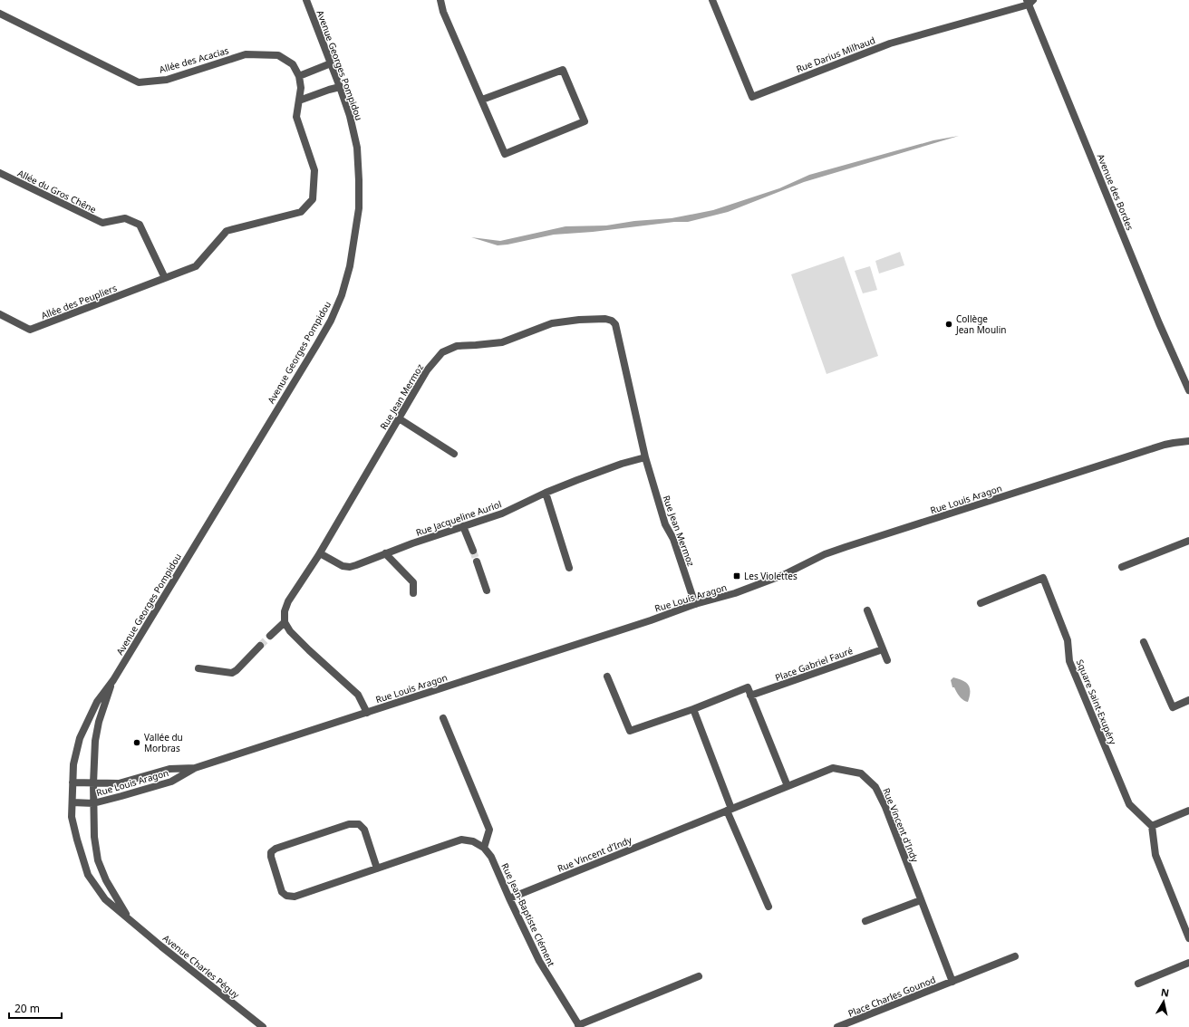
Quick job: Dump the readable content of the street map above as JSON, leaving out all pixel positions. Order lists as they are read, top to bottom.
{
  "streets": {
    "street": [
      "Rue Darius Milhaud",
      "Allée des Acacias",
      "Avenue Georges Pompidou",
      "Allée du Gros Chêne",
      "Avenue des Bordes",
      "Allée des Peupliers",
      "Rue Jean Mermoz",
      "Rue Louis Aragon",
      "Rue Jacqueline Auriol",
      "Place Gabriel Fauré",
      "Square Saint-Exupéry",
      "Rue Vincent d'Indy",
      "Rue Jean-Baptiste Clément",
      "Avenue Charles Péguy",
      "Place Charles Gounod"
    ]
  },
  "crossings": [
    ["Rue Darius Milhaud", "Avenue des Bordes"],
    ["Avenue Georges Pompidou", "Rue Louis Aragon"],
    ["Avenue Georges Pompidou", "Avenue Charles Péguy"],
    ["Allée du Gros Chêne", "Allée des Peupliers"],
    ["Rue Jean Mermoz", "Rue Louis Aragon"],
    ["Rue Jean Mermoz", "Rue Jacqueline Auriol"],
    ["Rue Louis Aragon", "Avenue Charles Péguy"],
    ["Rue Vincent d'Indy", "Rue Jean-Baptiste Clément"]
  ],
  "places": {
    "other": ["Collège Jean Moulin", "Vallée du Morbras"],
    "transit": ["Les Violettes"]
  },
  "scale_bar": "20 m",
  "north": "top"
}
